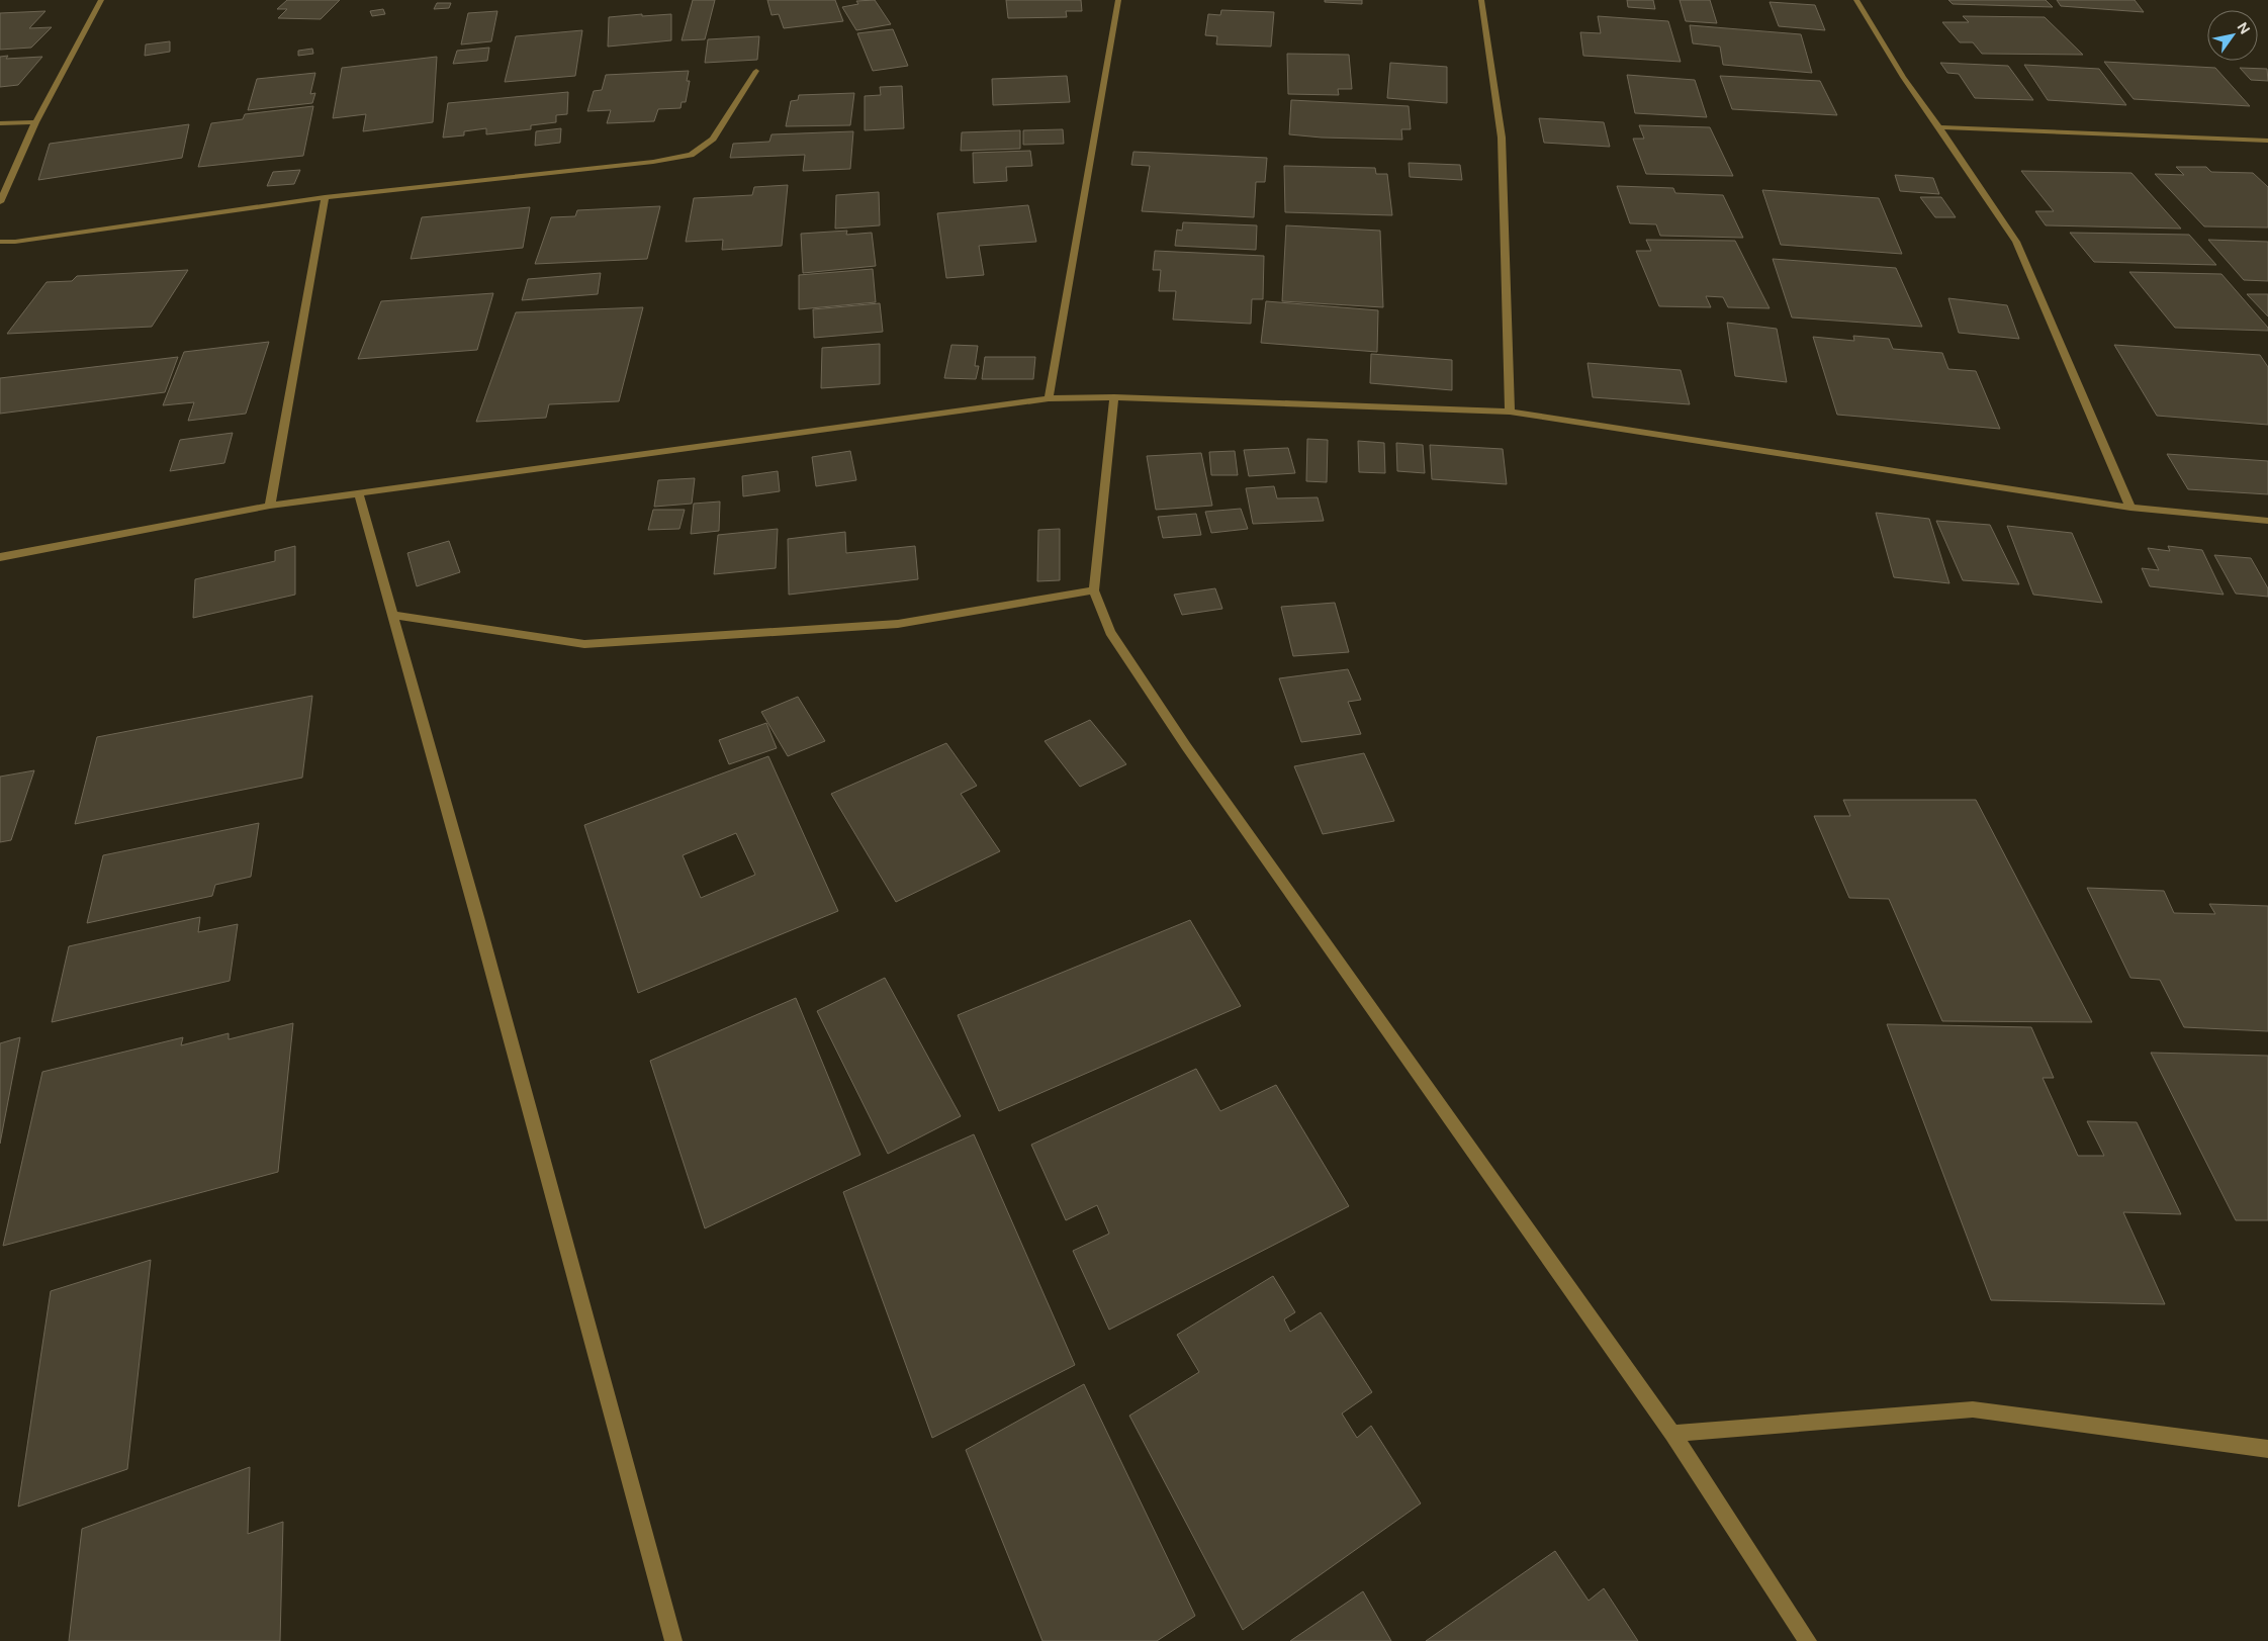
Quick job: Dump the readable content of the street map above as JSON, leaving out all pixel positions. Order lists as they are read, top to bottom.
{
  "north": "top right"
}
